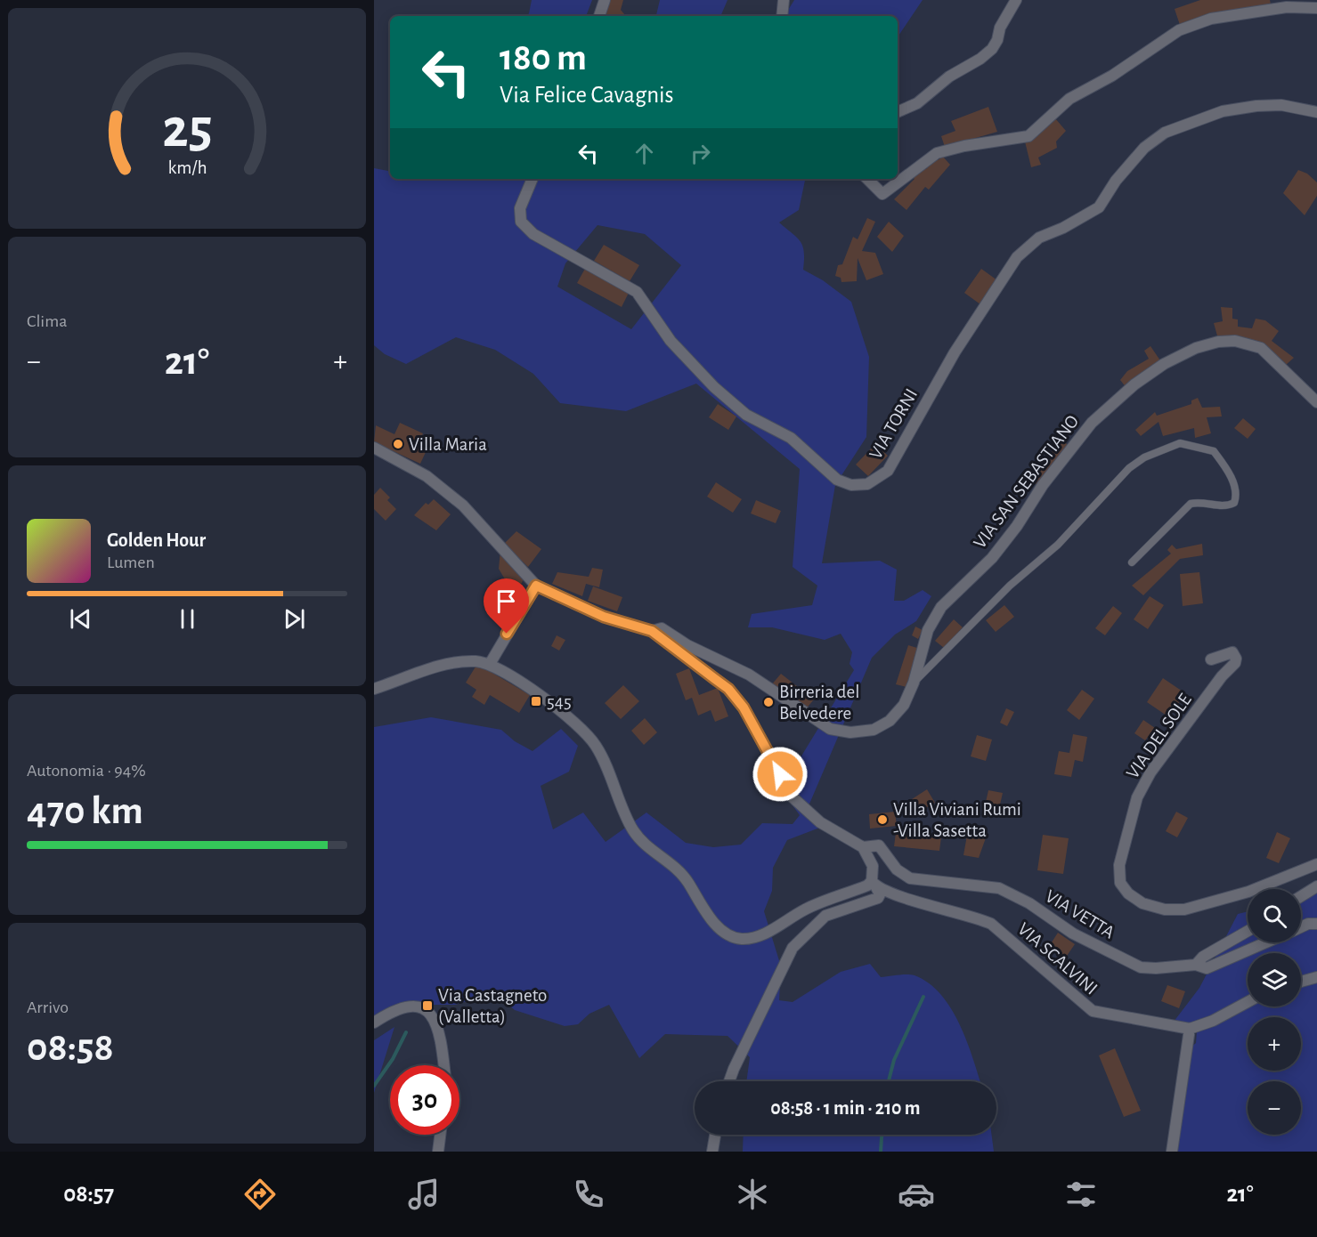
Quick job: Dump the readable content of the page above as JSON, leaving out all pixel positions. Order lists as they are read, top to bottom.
{
  "streets": {
    "street": [
      "VIA TORNI",
      "VIA SAN SEBASTIANO",
      "VIA DEL SOLE",
      "VIA VETTA",
      "VIA SCALVINI"
    ]
  },
  "places": {
    "other": ["Villa Maria", "Birreria del Belvedere", "Villa Viviani Rumi -Villa Sasetta"],
    "transit": ["545", "Via Castagneto (Valletta)"]
  },
  "page": {
    "turn": ["180 m", "Via Felice Cavagnis"],
    "tile": [
      "Clima",
      ["Autonomia · 94%", "470 km"],
      ["Arrivo", "08:58"]
    ],
    "heat": ["−", "21°", "+"],
    "song": ["Golden Hour", "Lumen"],
    "map_buttons": ["+", "−"],
    "limit": "30",
    "trip": "08:58 · 1 min · 210 m",
    "tabs": ["08:57", "21°"],
    "gauge": ["25", "km/h"]
  }
}
